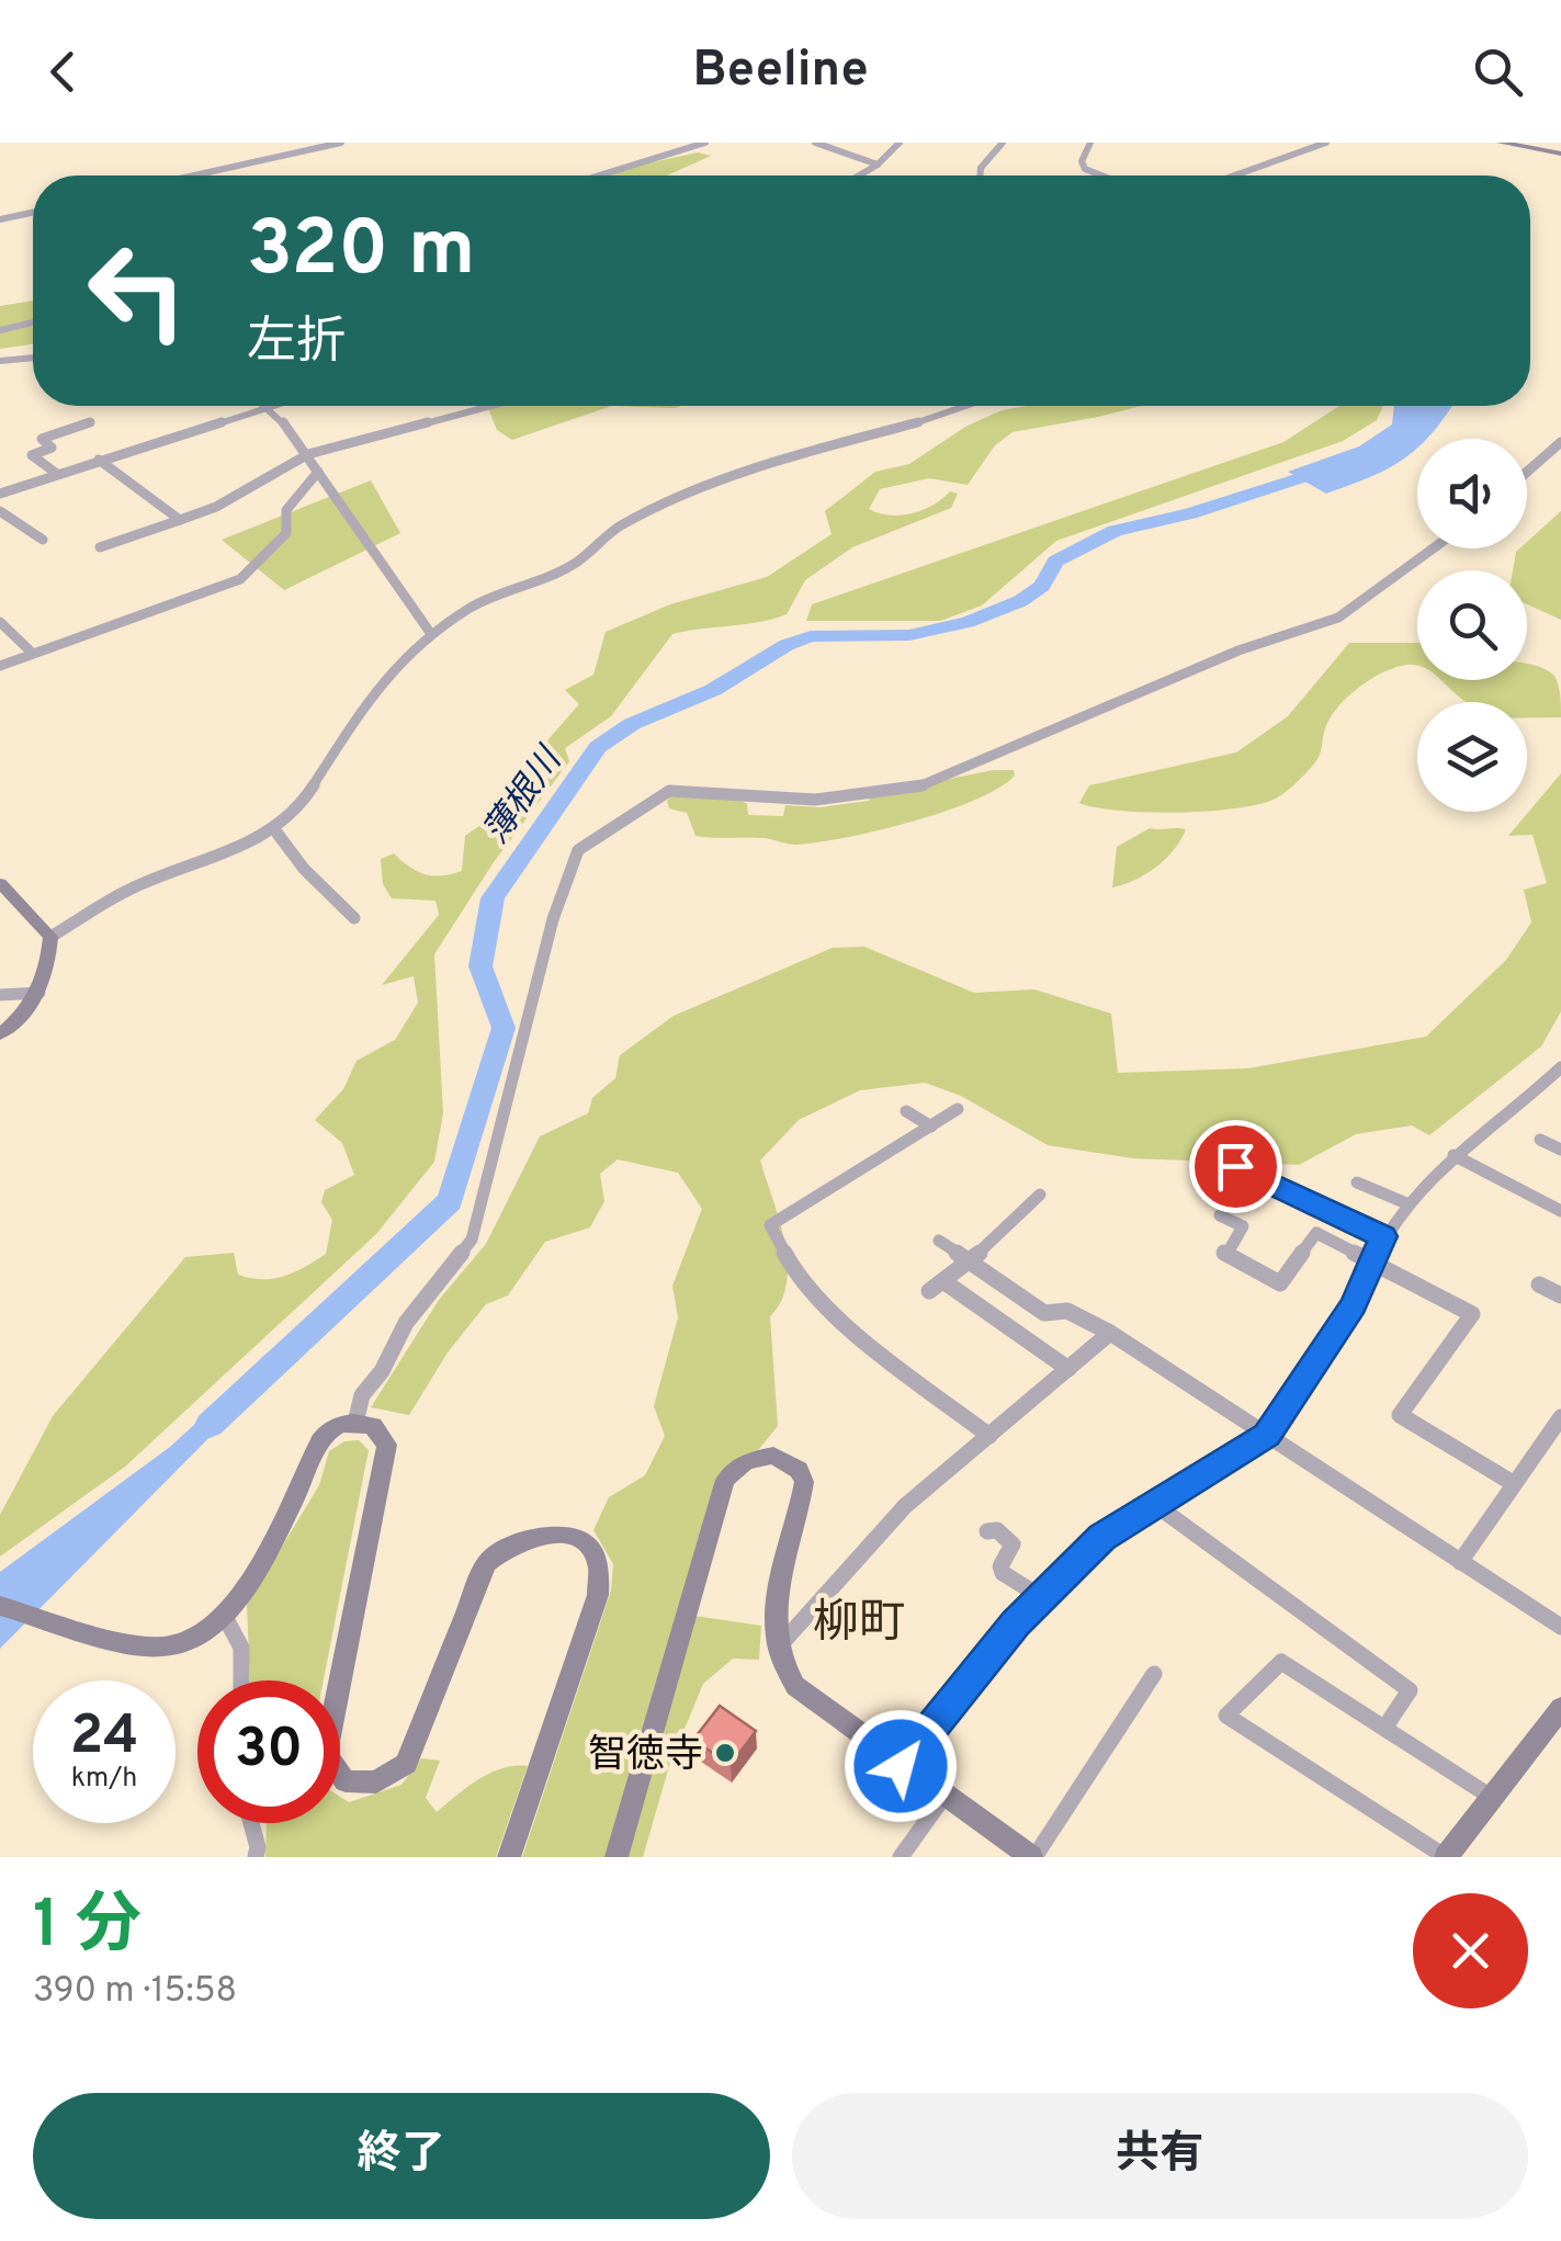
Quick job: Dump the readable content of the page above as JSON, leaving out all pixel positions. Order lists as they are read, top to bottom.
{
  "districts": ["柳町"],
  "water": ["薄根川"],
  "places": ["智徳寺"],
  "page": {
    "header": "Beeline",
    "turn": ["320 m", "左折"],
    "speed": "24 km/h",
    "limit": "30",
    "heading": ["1 分", "390 m · 15:58"],
    "buttons": ["終了", "共有"]
  }
}
